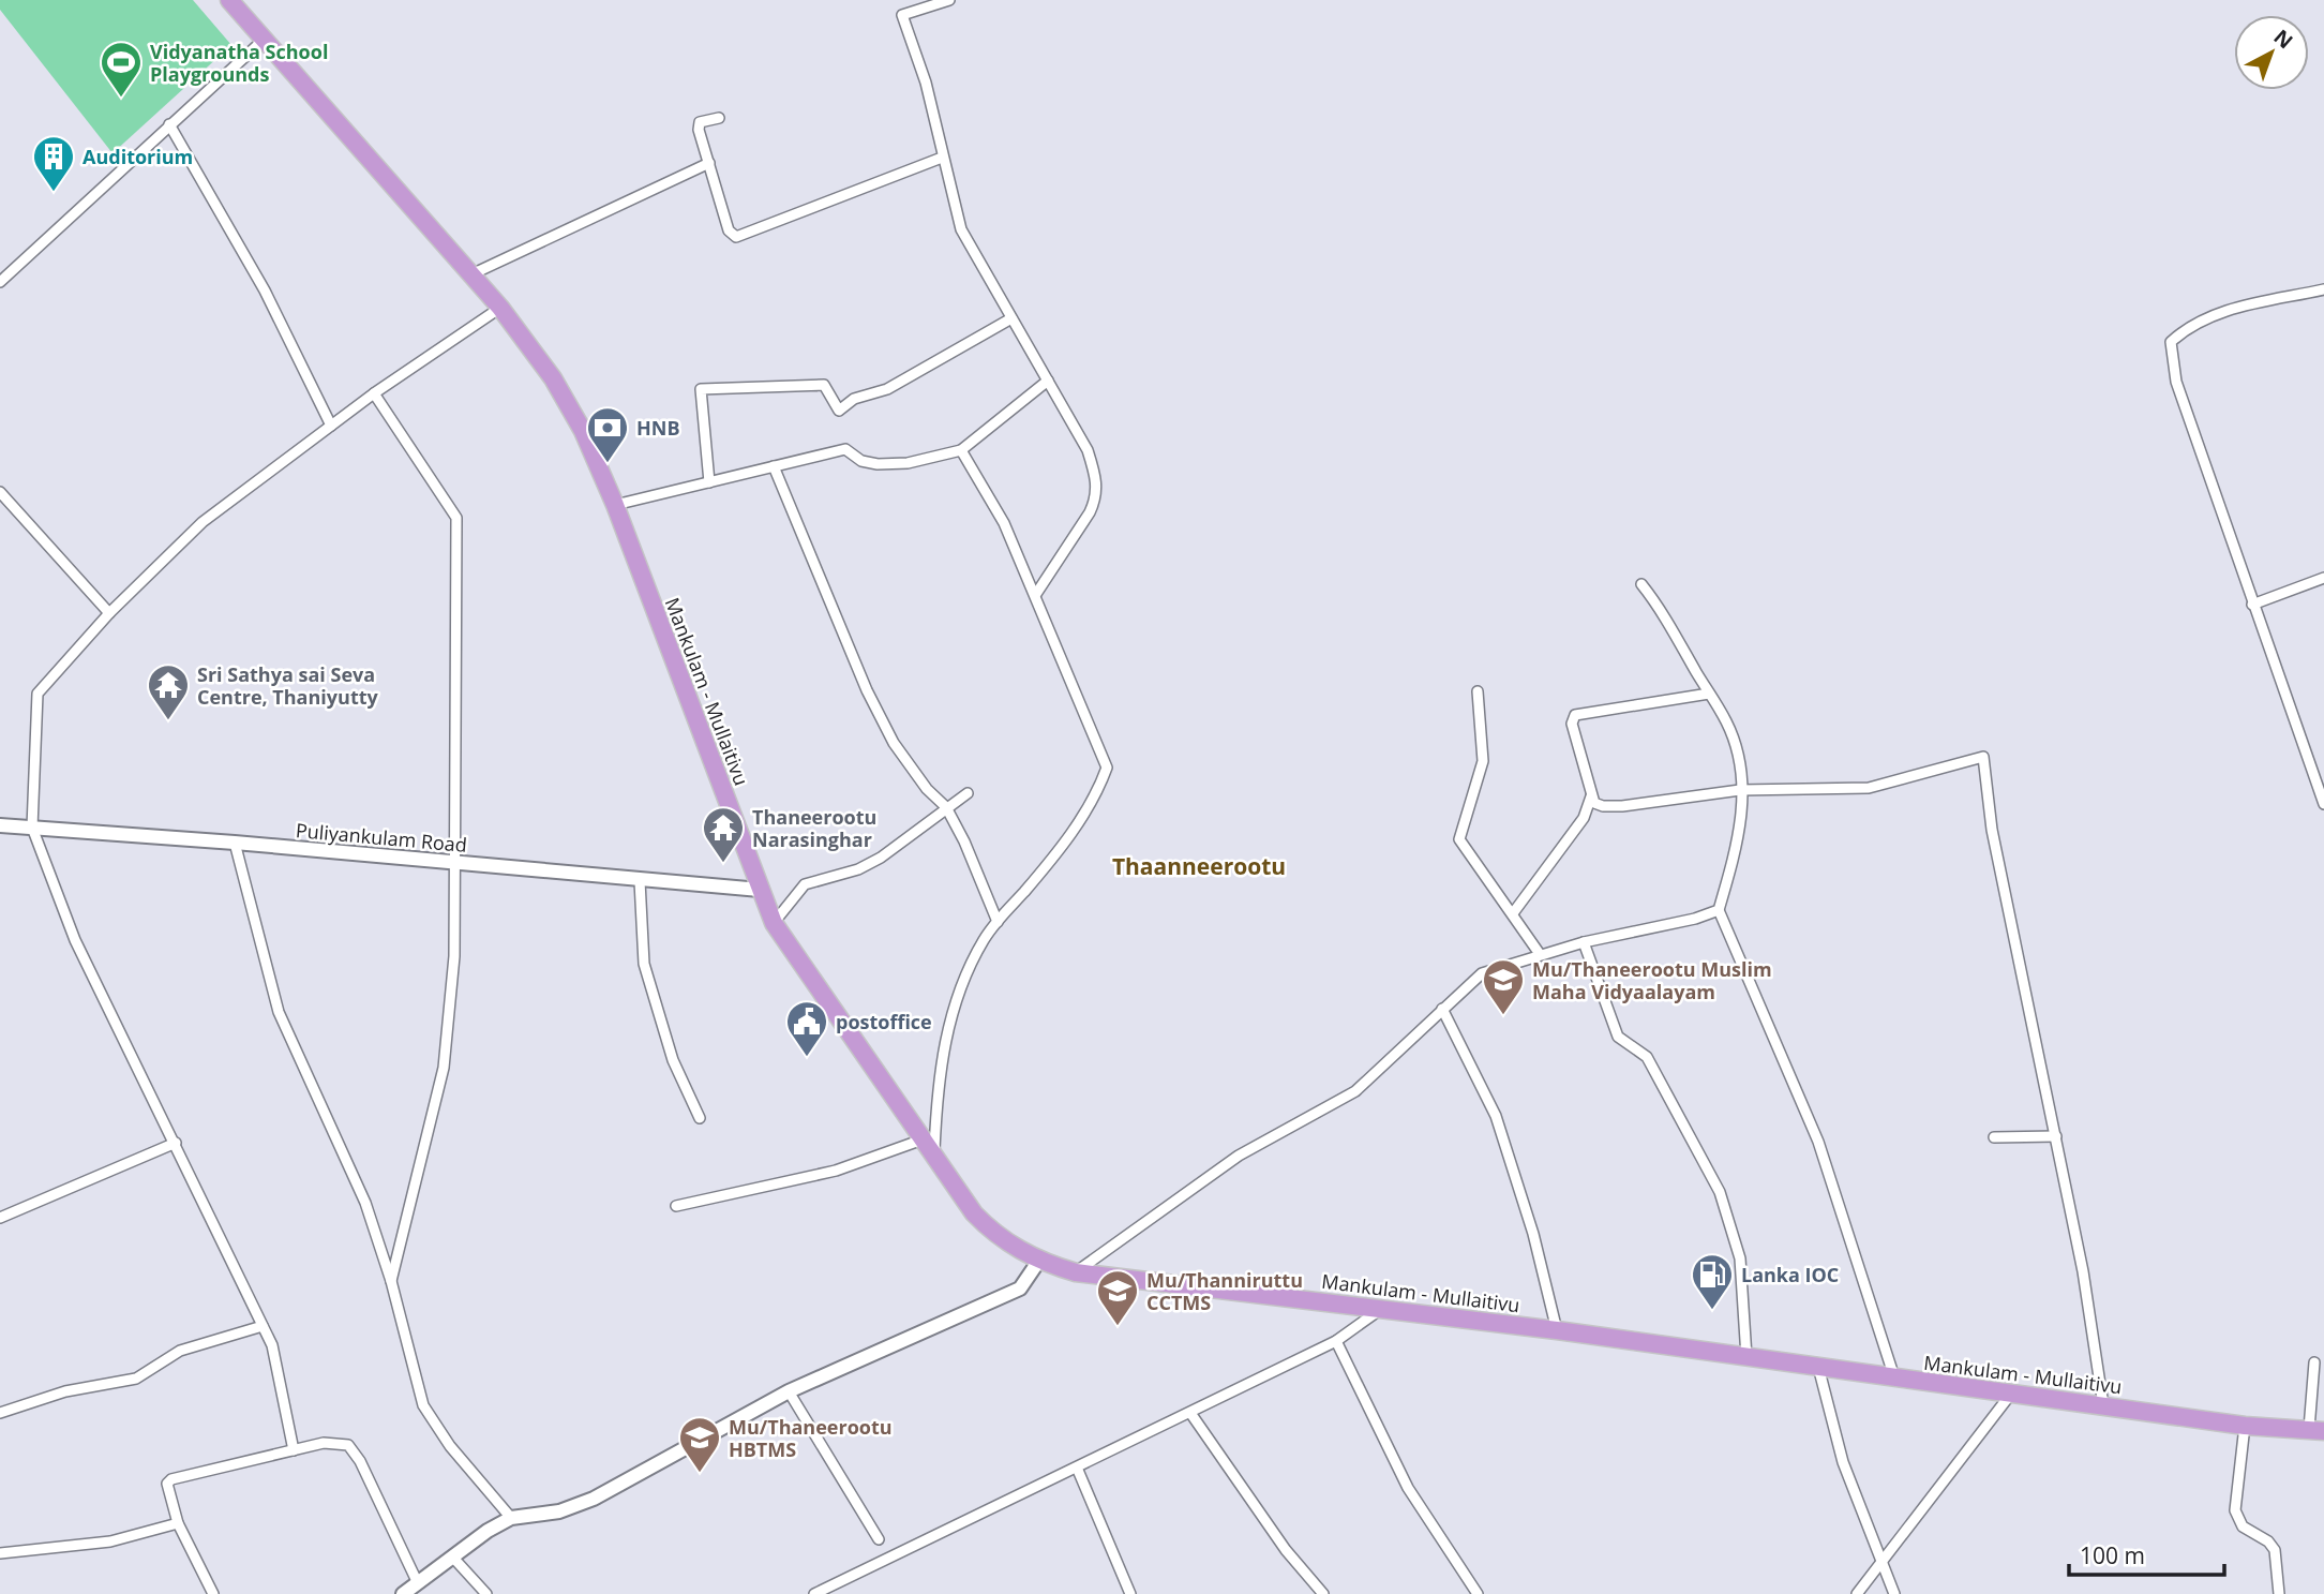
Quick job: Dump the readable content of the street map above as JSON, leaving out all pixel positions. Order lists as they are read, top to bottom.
{
  "streets": {
    "highway": ["Mankulam - Mullaitivu"],
    "main road": ["Puliyankulam Road"]
  },
  "crossings": [
    ["Mankulam - Mullaitivu", "Puliyankulam Road"]
  ],
  "districts": ["Thaanneerootu"],
  "places": {
    "sports": ["Vidyanatha School Playgrounds"],
    "building": ["Auditorium"],
    "bank": ["HNB"],
    "temple": ["Sri Sathya sai Seva Centre, Thaniyutty", "Thaneerootu Narasinghar"],
    "school or university": ["Mu/Thaneerootu Muslim Maha Vidyaalayam", "Mu/Thanniruttu CCTMS", "Mu/Thaneerootu HBTMS"],
    "public building": ["postoffice"],
    "fuel station": ["Lanka IOC"]
  },
  "scale_bar": "100 m",
  "north": "top right"
}
